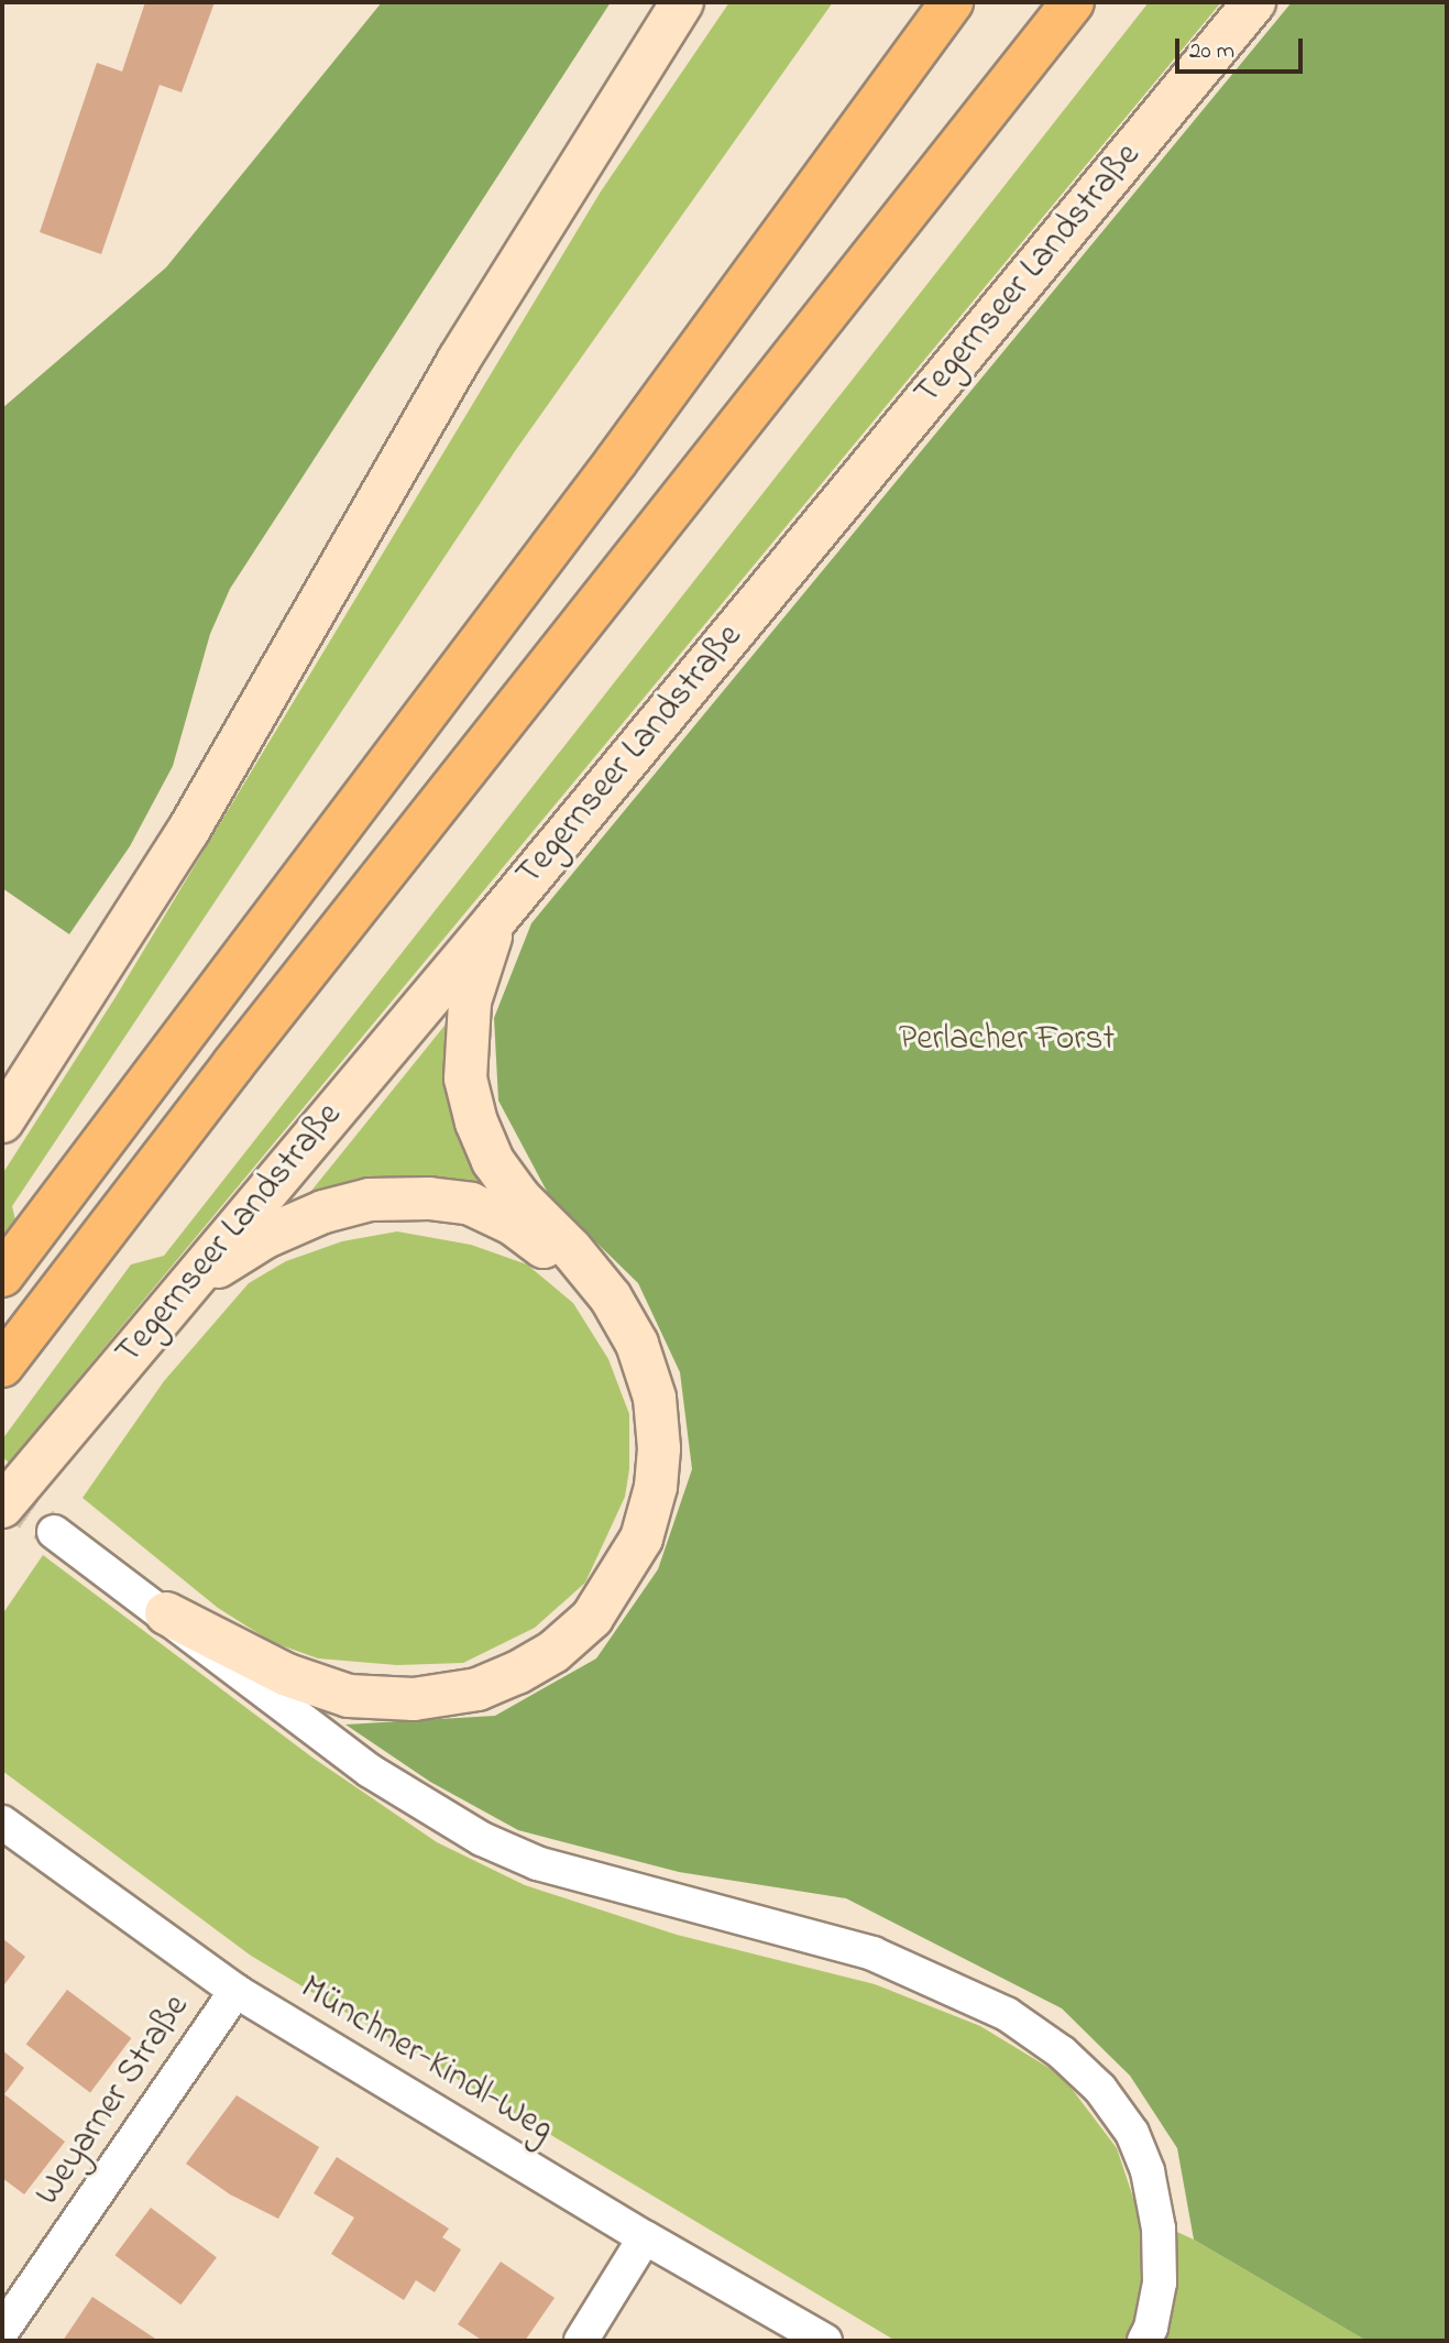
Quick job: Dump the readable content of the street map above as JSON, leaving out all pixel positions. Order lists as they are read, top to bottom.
{
  "streets": {
    "main road": ["Tegernseer Landstraße"],
    "street": ["Münchner-Kindl-Weg", "Weyarner Straße"]
  },
  "crossings": [
    ["Münchner-Kindl-Weg", "Weyarner Straße"]
  ],
  "parks": ["Perlacher Forst"],
  "scale_bar": "20 m"
}
